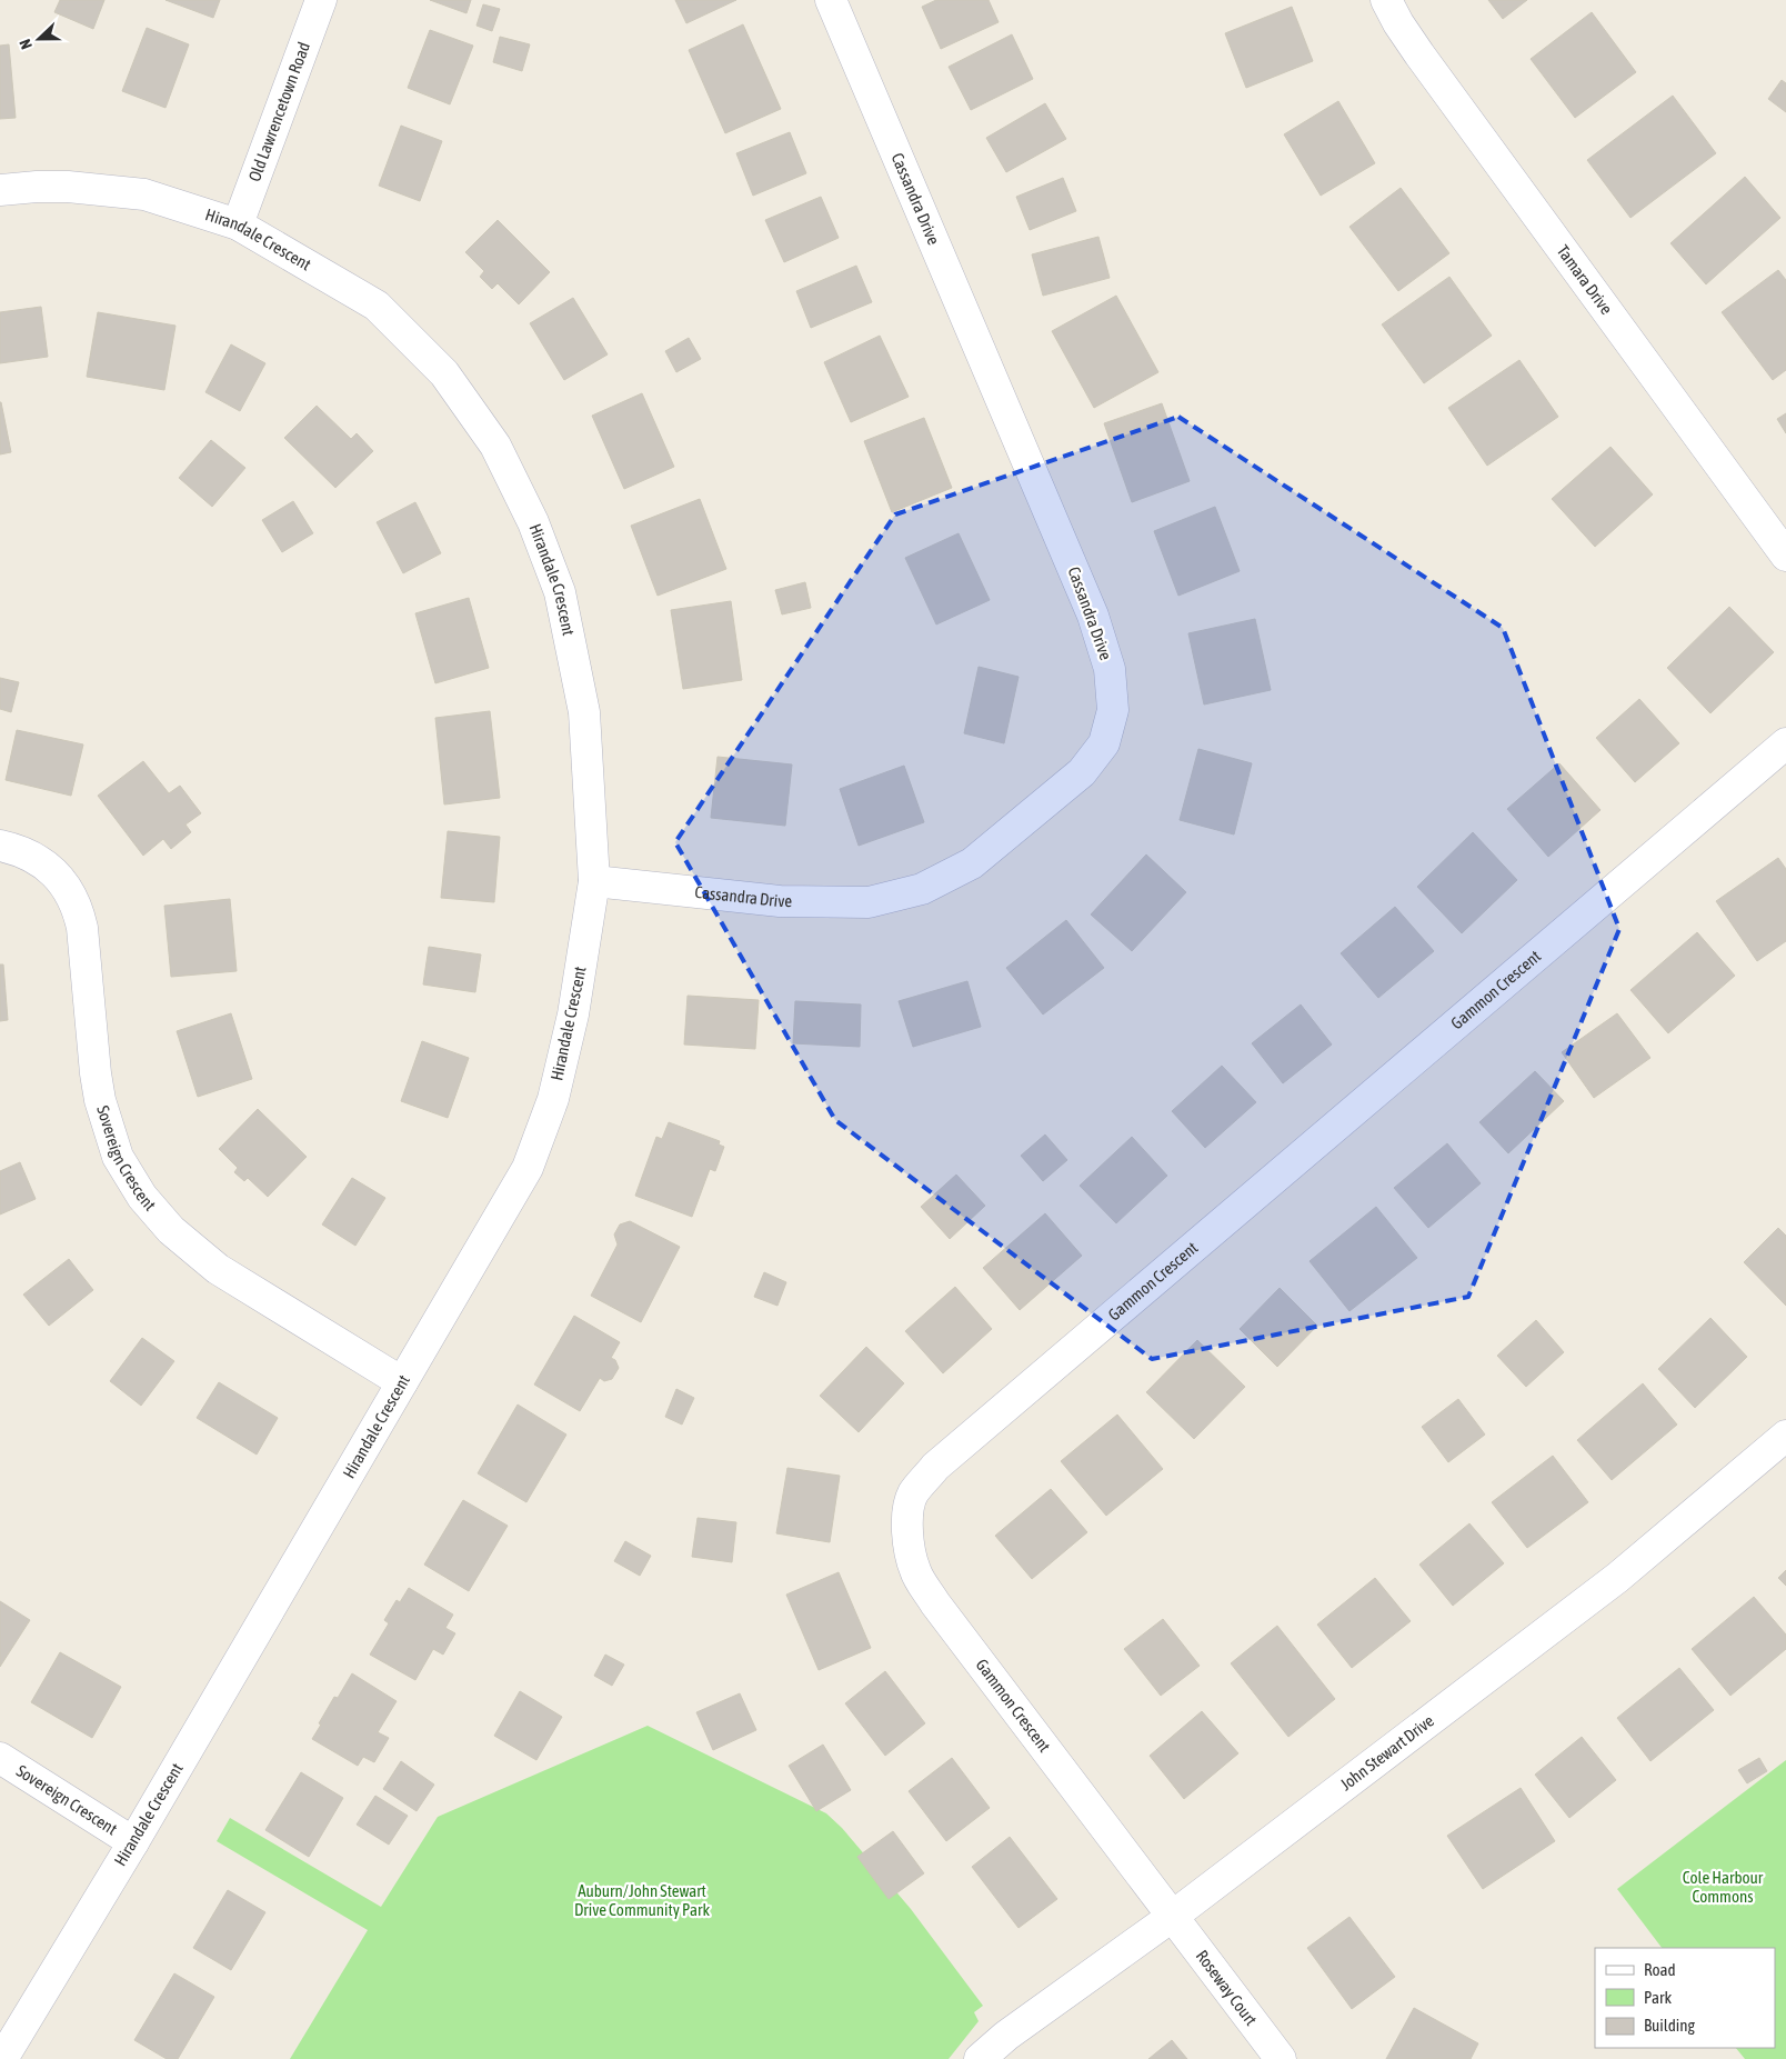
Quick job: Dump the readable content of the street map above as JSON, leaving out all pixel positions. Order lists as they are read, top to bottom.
{
  "streets": {
    "street": [
      "Old Lawrencetown Road",
      "Cassandra Drive",
      "Hirandale Crescent",
      "Tamara Drive",
      "Gammon Crescent",
      "Sovereign Crescent",
      "John Stewart Drive",
      "Roseway Court"
    ]
  },
  "crossings": [
    ["Old Lawrencetown Road", "Hirandale Crescent"],
    ["Cassandra Drive", "Hirandale Crescent"],
    ["Hirandale Crescent", "Sovereign Crescent"],
    ["Gammon Crescent", "John Stewart Drive"],
    ["Gammon Crescent", "Roseway Court"],
    ["John Stewart Drive", "Roseway Court"]
  ],
  "parks": ["Cole Harbour Commons", "Auburn/John Stewart Drive Community Park"],
  "legend": ["Road", "Park", "Building"],
  "north": "left"
}
